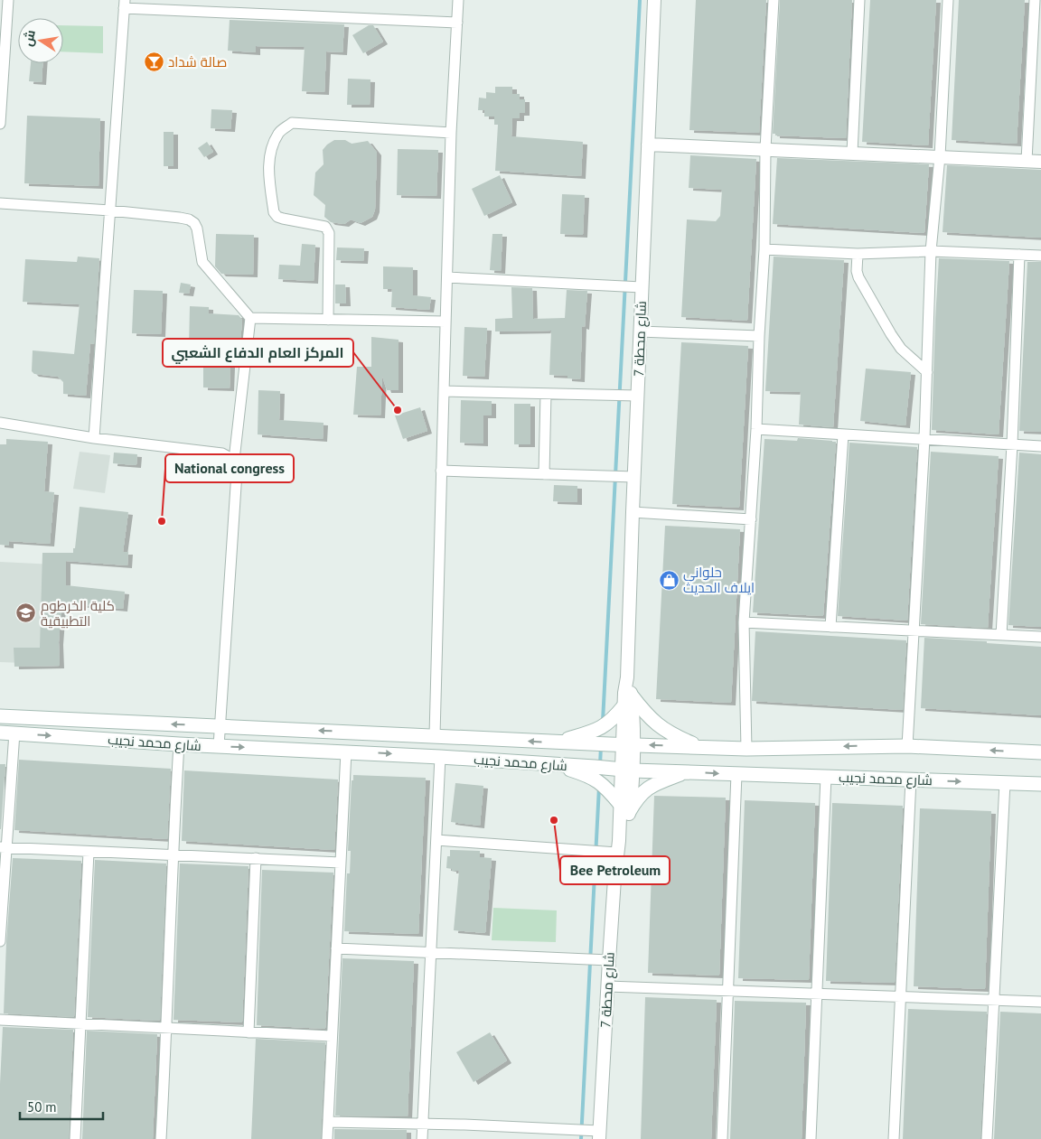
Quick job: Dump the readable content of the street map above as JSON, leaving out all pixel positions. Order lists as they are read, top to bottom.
{
  "streets": {
    "main road": ["شارع محمد نجيب"],
    "street": ["شارع محطة 7"]
  },
  "crossings": [
    ["شارع محطة 7", "شارع محمد نجيب"]
  ],
  "places": {
    "bar": ["صالة شداد"],
    "other": ["المركز العام الدفاع الشعبي", "National congress", "Bee Petroleum"],
    "shop": ["حلواني ايلاف الحديث"],
    "school or university": ["كلية الخرطوم التطبيقية"]
  },
  "scale_bar": "50 m",
  "north": "left"
}
